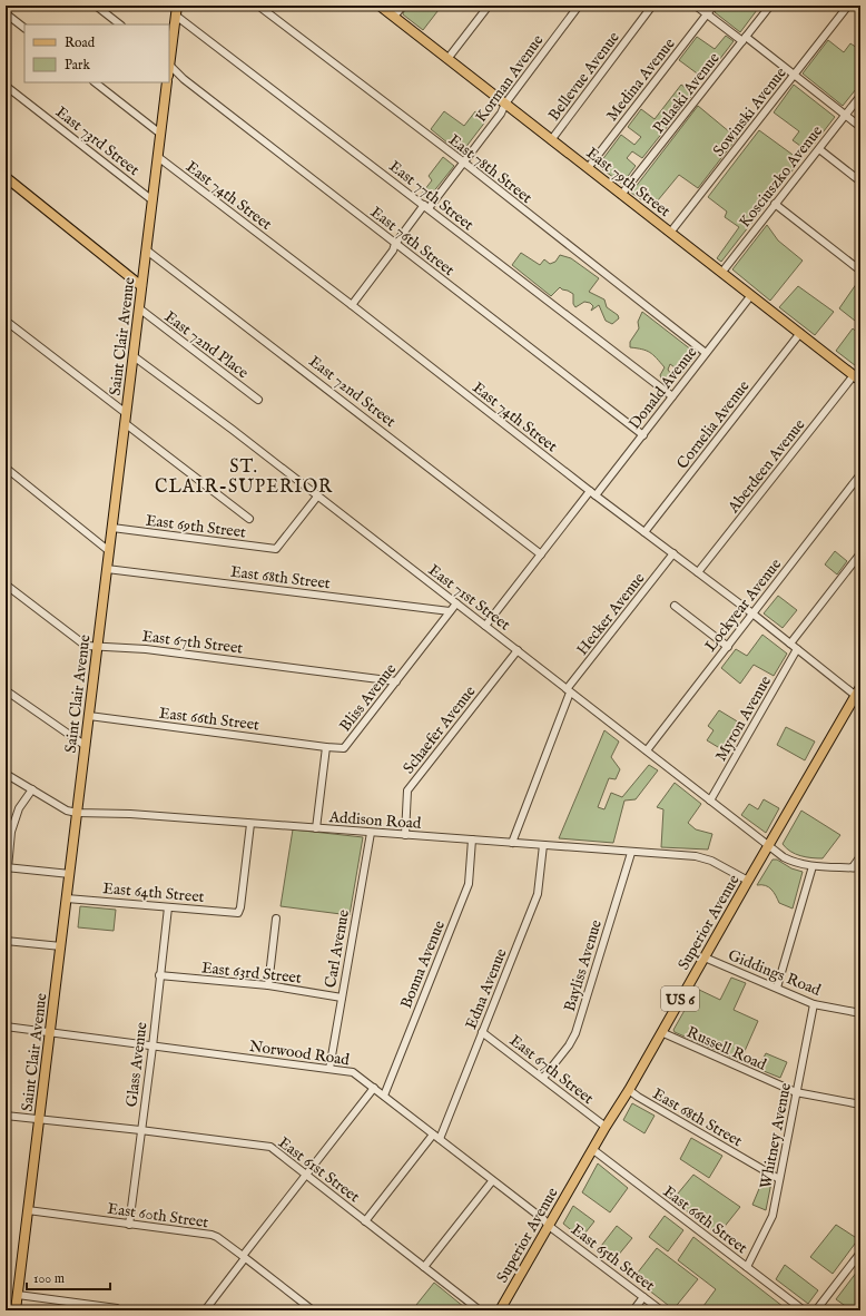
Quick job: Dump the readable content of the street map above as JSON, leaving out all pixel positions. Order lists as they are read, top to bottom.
{
  "streets": {
    "main road": [
      "East 79th Street",
      "Saint Clair Avenue",
      "Superior Avenue",
      "US 6"
    ],
    "street": [
      "Bellevue Avenue",
      "Korman Avenue",
      "Medina Avenue",
      "Pulaski Avenue",
      "Sowinski Avenue",
      "East 73rd Street",
      "East 78th Street",
      "Kosciuszko Avenue",
      "East 74th Street",
      "East 77th Street",
      "East 76th Street",
      "East 72nd Place",
      "Donald Avenue",
      "East 72nd Street",
      "Cornelia Avenue",
      "Aberdeen Avenue",
      "East 69th Street",
      "East 68th Street",
      "East 71st Street",
      "Lockyear Avenue",
      "Hecker Avenue",
      "East 67th Street",
      "Bliss Avenue",
      "East 66th Street",
      "Myron Avenue",
      "Schaefer Avenue",
      "Addison Road",
      "East 64th Street",
      "Carl Avenue",
      "Bonna Avenue",
      "Bayliss Avenue",
      "East 63rd Street",
      "Giddings Road",
      "Edna Avenue",
      "Russell Road",
      "Norwood Road",
      "Glass Avenue",
      "Whitney Avenue",
      "East 61st Street",
      "East 60th Street",
      "East 65th Street"
    ]
  },
  "crossings": [
    ["Bellevue Avenue", "East 79th Street"],
    ["Korman Avenue", "East 78th Street"],
    ["Korman Avenue", "East 79th Street"],
    ["Korman Avenue", "East 74th Street"],
    ["Korman Avenue", "East 77th Street"],
    ["Korman Avenue", "East 76th Street"],
    ["Medina Avenue", "East 79th Street"],
    ["Pulaski Avenue", "East 79th Street"],
    ["Sowinski Avenue", "East 79th Street"],
    ["East 73rd Street", "Saint Clair Avenue"],
    ["East 78th Street", "Donald Avenue"],
    ["Kosciuszko Avenue", "East 79th Street"],
    ["East 79th Street", "Donald Avenue"],
    ["East 79th Street", "Cornelia Avenue"],
    ["East 79th Street", "Aberdeen Avenue"],
    ["East 74th Street", "Saint Clair Avenue"],
    ["East 74th Street", "Donald Avenue"],
    ["East 74th Street", "Cornelia Avenue"],
    ["East 74th Street", "Aberdeen Avenue"],
    ["East 74th Street", "Lockyear Avenue"],
    ["East 74th Street", "Hecker Avenue"],
    ["East 74th Street", "Myron Avenue"],
    ["East 74th Street", "Superior Avenue"],
    ["East 77th Street", "Donald Avenue"],
    ["East 76th Street", "Donald Avenue"],
    ["Saint Clair Avenue", "East 72nd Place"],
    ["Saint Clair Avenue", "East 72nd Street"],
    ["Saint Clair Avenue", "East 69th Street"],
    ["Saint Clair Avenue", "East 68th Street"],
    ["Saint Clair Avenue", "East 71st Street"],
    ["Saint Clair Avenue", "East 67th Street"],
    ["Saint Clair Avenue", "East 66th Street"],
    ["Saint Clair Avenue", "Addison Road"],
    ["Saint Clair Avenue", "East 64th Street"],
    ["Saint Clair Avenue", "Norwood Road"],
    ["Saint Clair Avenue", "East 61st Street"],
    ["Saint Clair Avenue", "East 60th Street"],
    ["Donald Avenue", "East 72nd Street"],
    ["Donald Avenue", "East 71st Street"],
    ["East 69th Street", "East 71st Street"],
    ["East 68th Street", "Bliss Avenue"],
    ["East 68th Street", "Superior Avenue"],
    ["East 68th Street", "Whitney Avenue"],
    ["East 71st Street", "Lockyear Avenue"],
    ["East 71st Street", "Hecker Avenue"],
    ["East 71st Street", "Bliss Avenue"],
    ["East 71st Street", "Myron Avenue"],
    ["East 71st Street", "Schaefer Avenue"],
    ["East 71st Street", "Superior Avenue"],
    ["Hecker Avenue", "Addison Road"],
    ["East 67th Street", "Bliss Avenue"],
    ["East 67th Street", "Superior Avenue"],
    ["East 67th Street", "Bayliss Avenue"],
    ["East 67th Street", "Edna Avenue"],
    ["Bliss Avenue", "East 66th Street"],
    ["East 66th Street", "Superior Avenue"],
    ["East 66th Street", "Whitney Avenue"],
    ["Schaefer Avenue", "Addison Road"],
    ["Addison Road", "East 64th Street"],
    ["Addison Road", "Superior Avenue"],
    ["Addison Road", "Carl Avenue"],
    ["Addison Road", "Bonna Avenue"],
    ["Addison Road", "Bayliss Avenue"],
    ["Addison Road", "Edna Avenue"],
    ["East 64th Street", "Glass Avenue"],
    ["Superior Avenue", "Giddings Road"],
    ["Superior Avenue", "Russell Road"],
    ["Superior Avenue", "Norwood Road"],
    ["Superior Avenue", "East 65th Street"],
    ["Carl Avenue", "East 63rd Street"],
    ["Carl Avenue", "Norwood Road"],
    ["Bonna Avenue", "Norwood Road"],
    ["East 63rd Street", "Glass Avenue"],
    ["Giddings Road", "Whitney Avenue"],
    ["Edna Avenue", "Norwood Road"],
    ["Russell Road", "Whitney Avenue"],
    ["Norwood Road", "Glass Avenue"],
    ["Norwood Road", "East 65th Street"],
    ["Glass Avenue", "East 61st Street"],
    ["Glass Avenue", "East 60th Street"]
  ],
  "districts": ["ST. CLAIR-SUPERIOR"],
  "legend": ["Road", "Park"],
  "scale_bar": "100 m"
}
